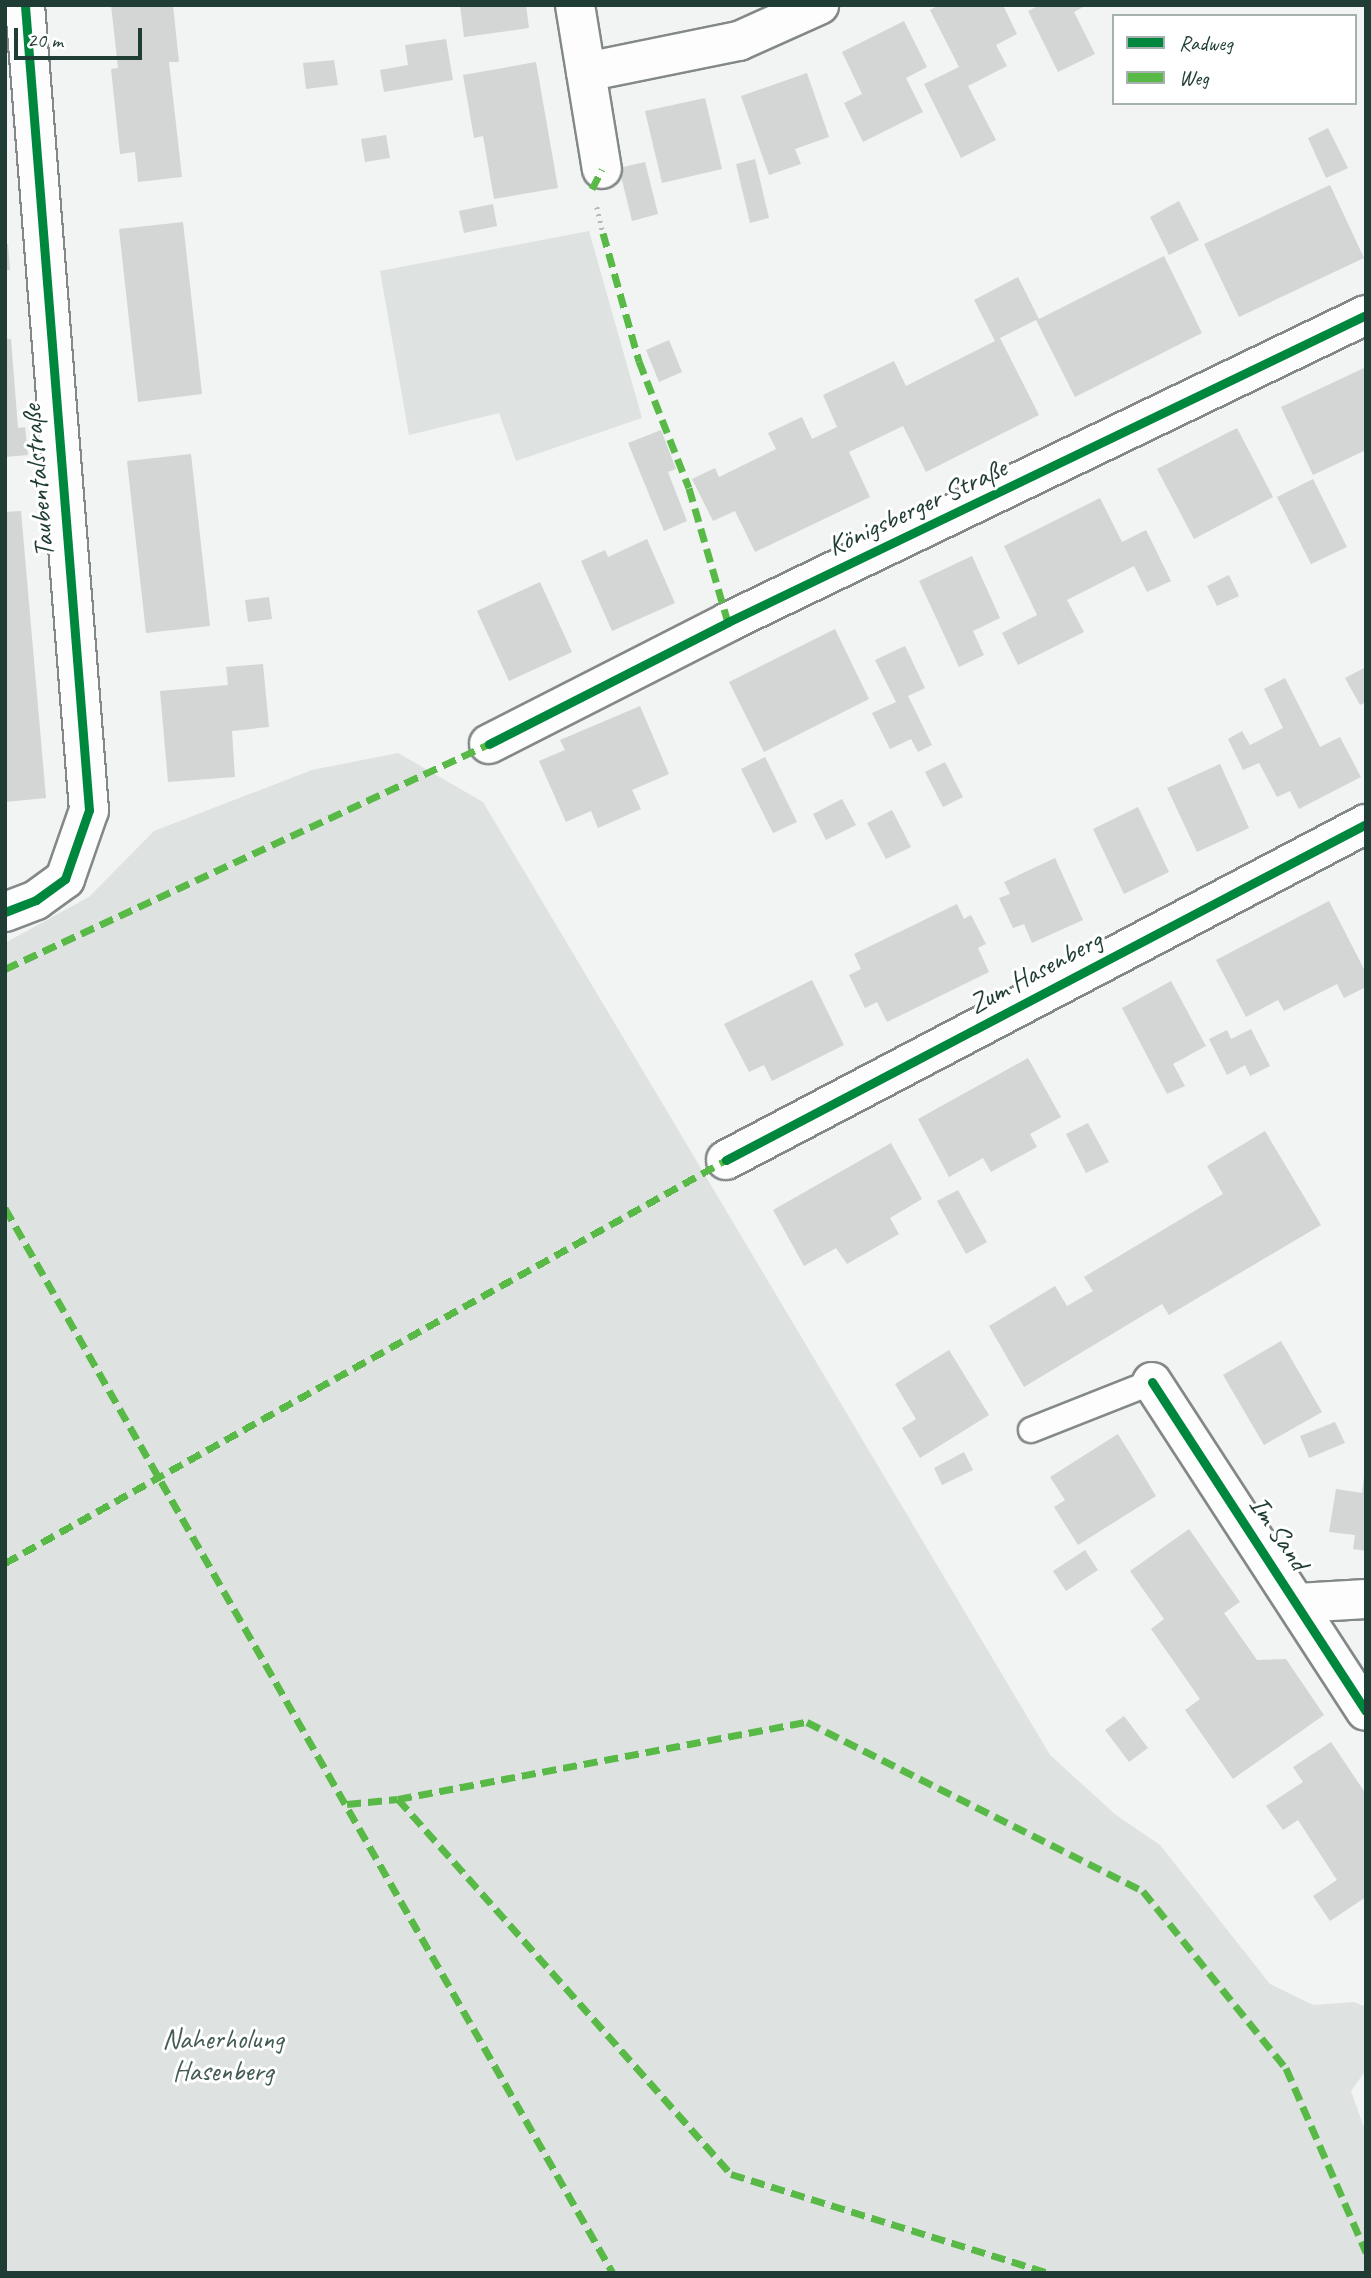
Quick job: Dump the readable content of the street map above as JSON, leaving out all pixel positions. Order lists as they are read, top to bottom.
{
  "streets": {
    "street": [
      "Taubentalstraße",
      "Königsberger Straße",
      "Zum Hasenberg",
      "Im Sand"
    ]
  },
  "parks": ["Naherholung Hasenberg"],
  "legend": ["Radweg", "Weg"],
  "scale_bar": "20 m"
}
